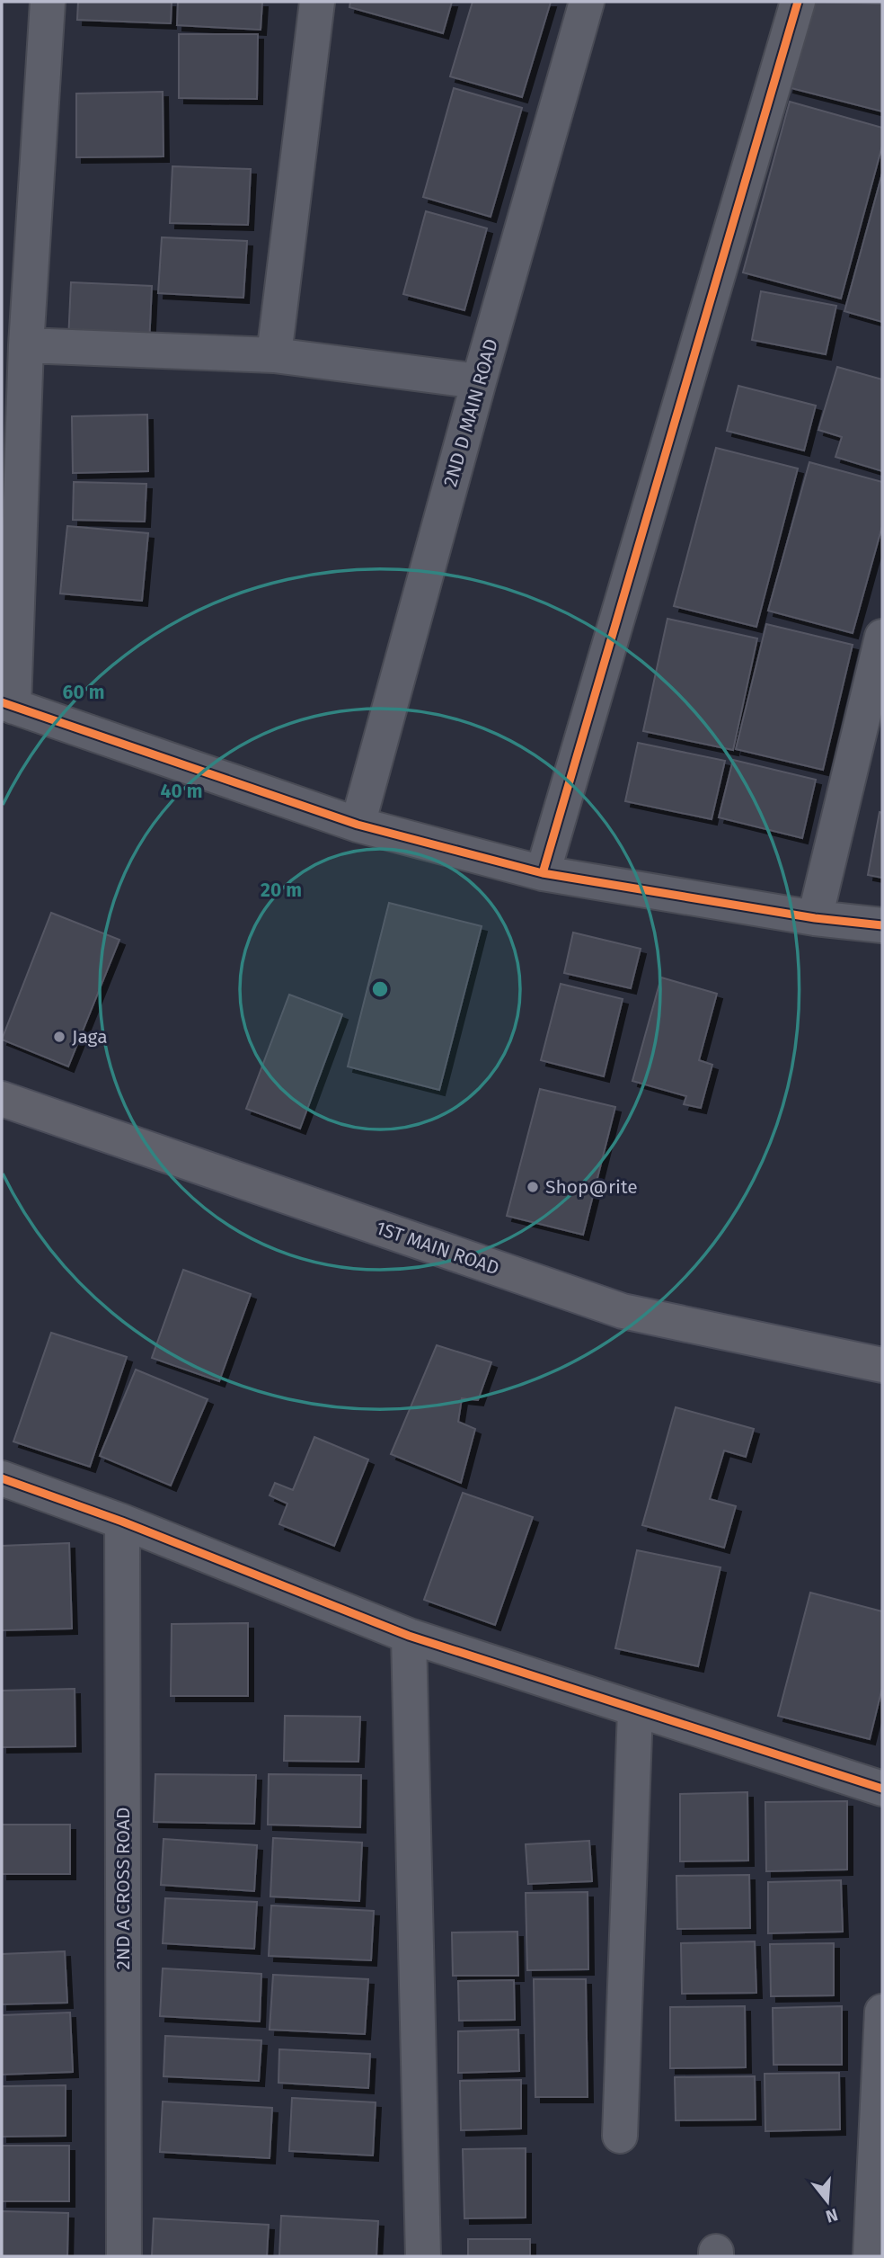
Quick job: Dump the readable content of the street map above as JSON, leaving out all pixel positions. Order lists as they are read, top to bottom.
{
  "streets": {
    "main road": ["1ST MAIN ROAD"],
    "street": ["2ND D MAIN ROAD", "2ND A CROSS ROAD"]
  },
  "places": ["Jaga", "Shop@rite"],
  "north": "bottom",
  "rings": ["60 m", "40 m", "20 m"]
}
